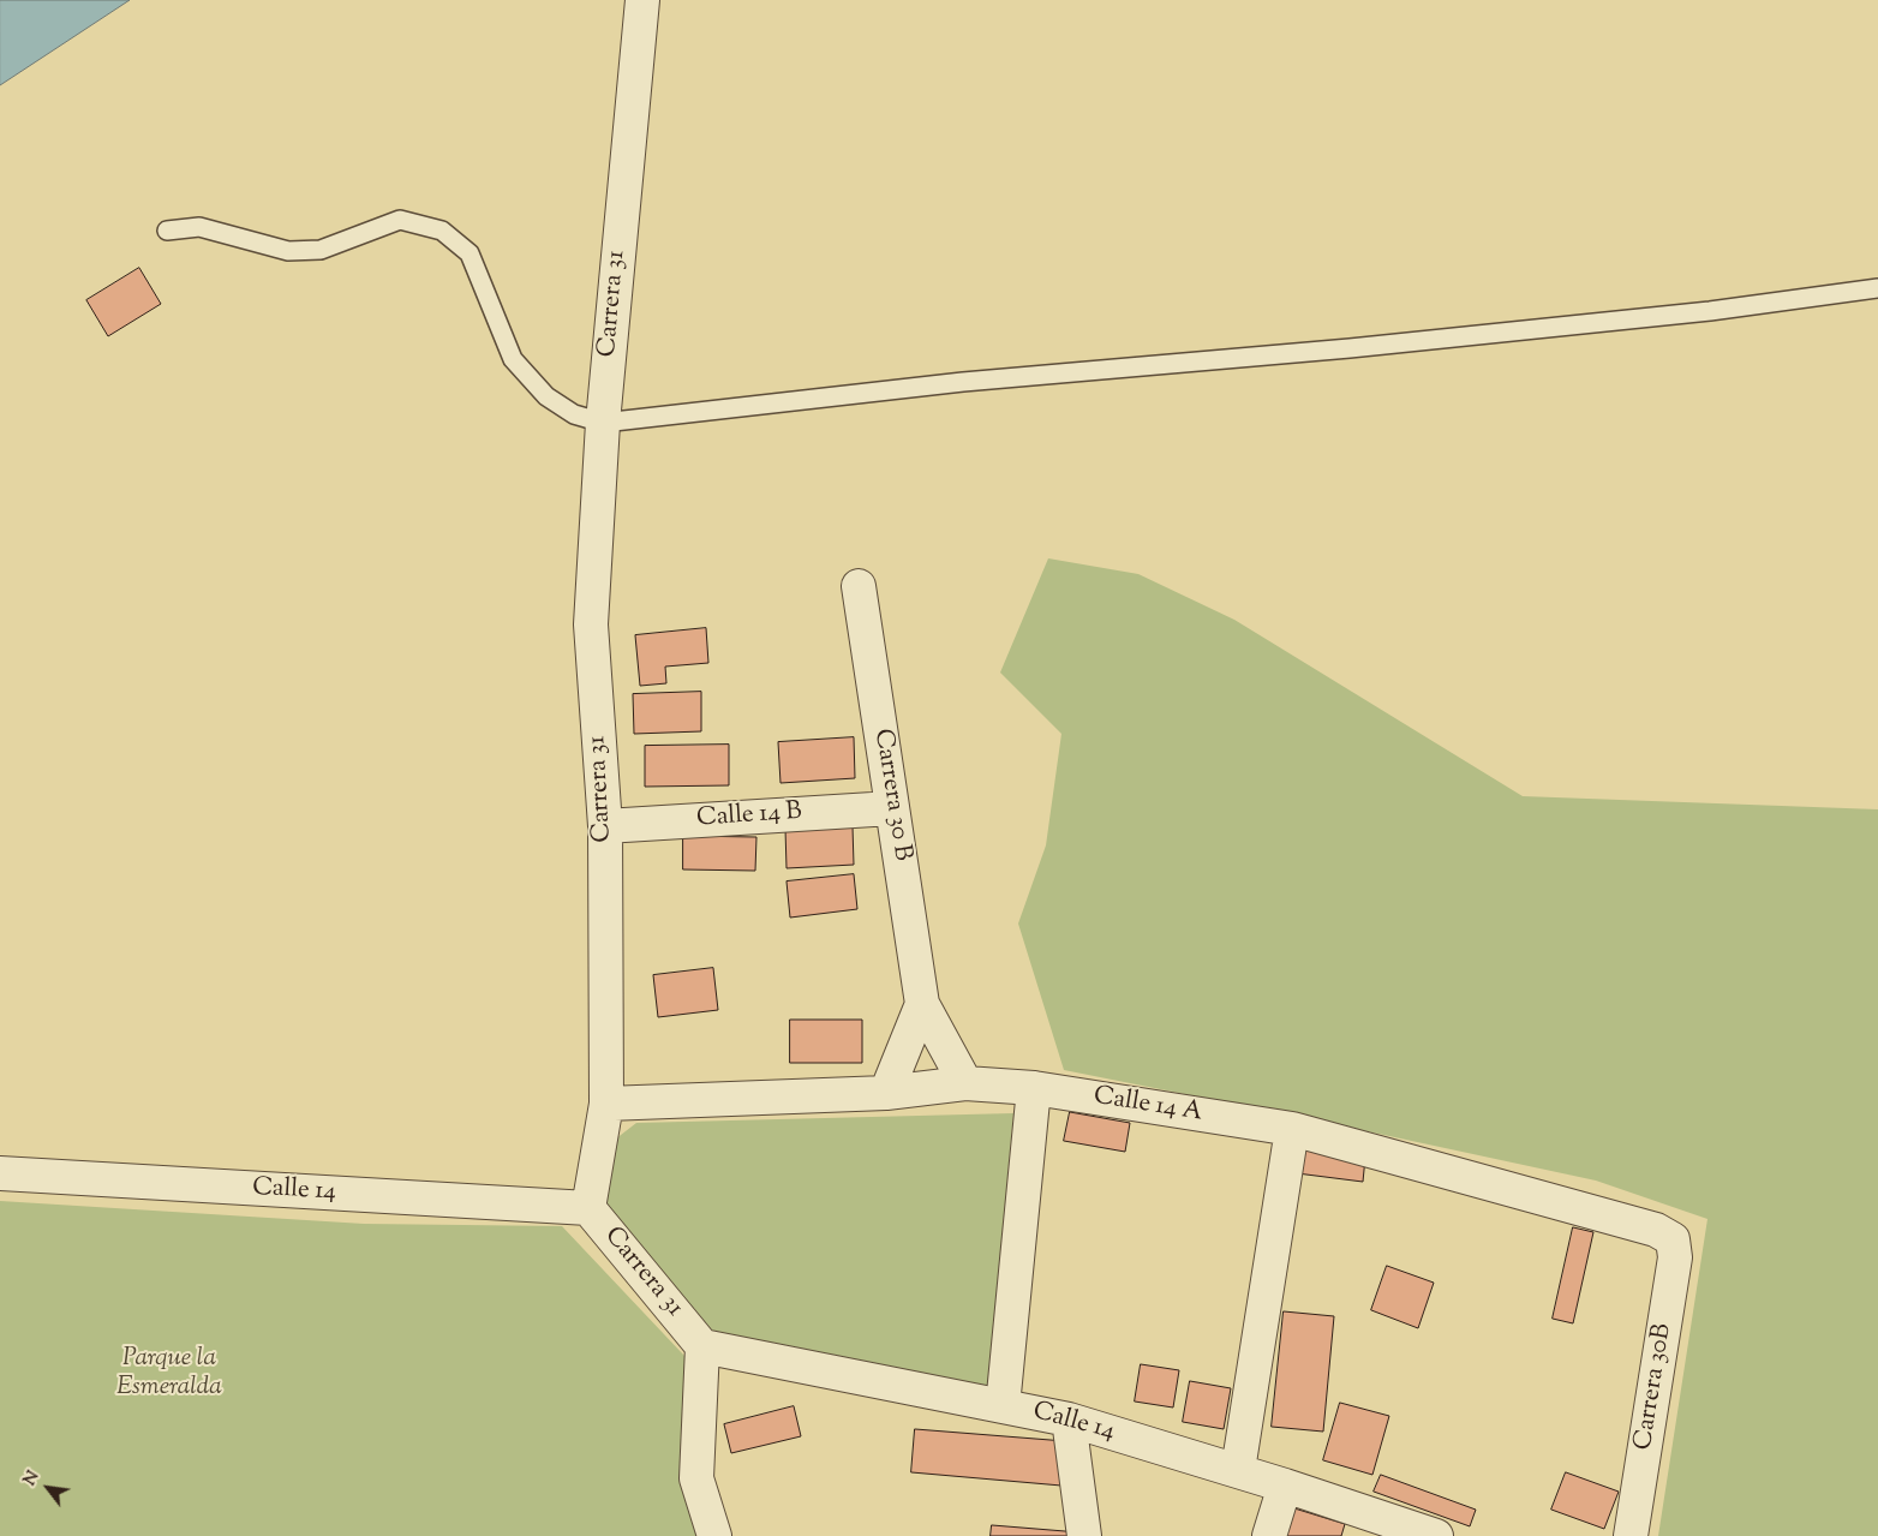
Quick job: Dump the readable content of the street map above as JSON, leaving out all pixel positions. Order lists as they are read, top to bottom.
{
  "streets": {
    "street": [
      "Carrera 31",
      "Carrera 30 B",
      "Calle 14 B",
      "Calle 14 A",
      "Calle 14",
      "Carrera 30B"
    ]
  },
  "crossings": [
    ["Carrera 31", "Calle 14 B"],
    ["Carrera 31", "Calle 14 A"],
    ["Carrera 31", "Calle 14"],
    ["Carrera 30 B", "Calle 14 B"],
    ["Carrera 30 B", "Calle 14 A"],
    ["Calle 14 A", "Carrera 30B"]
  ],
  "parks": ["Parque la Esmeralda"],
  "north": "top left"
}
